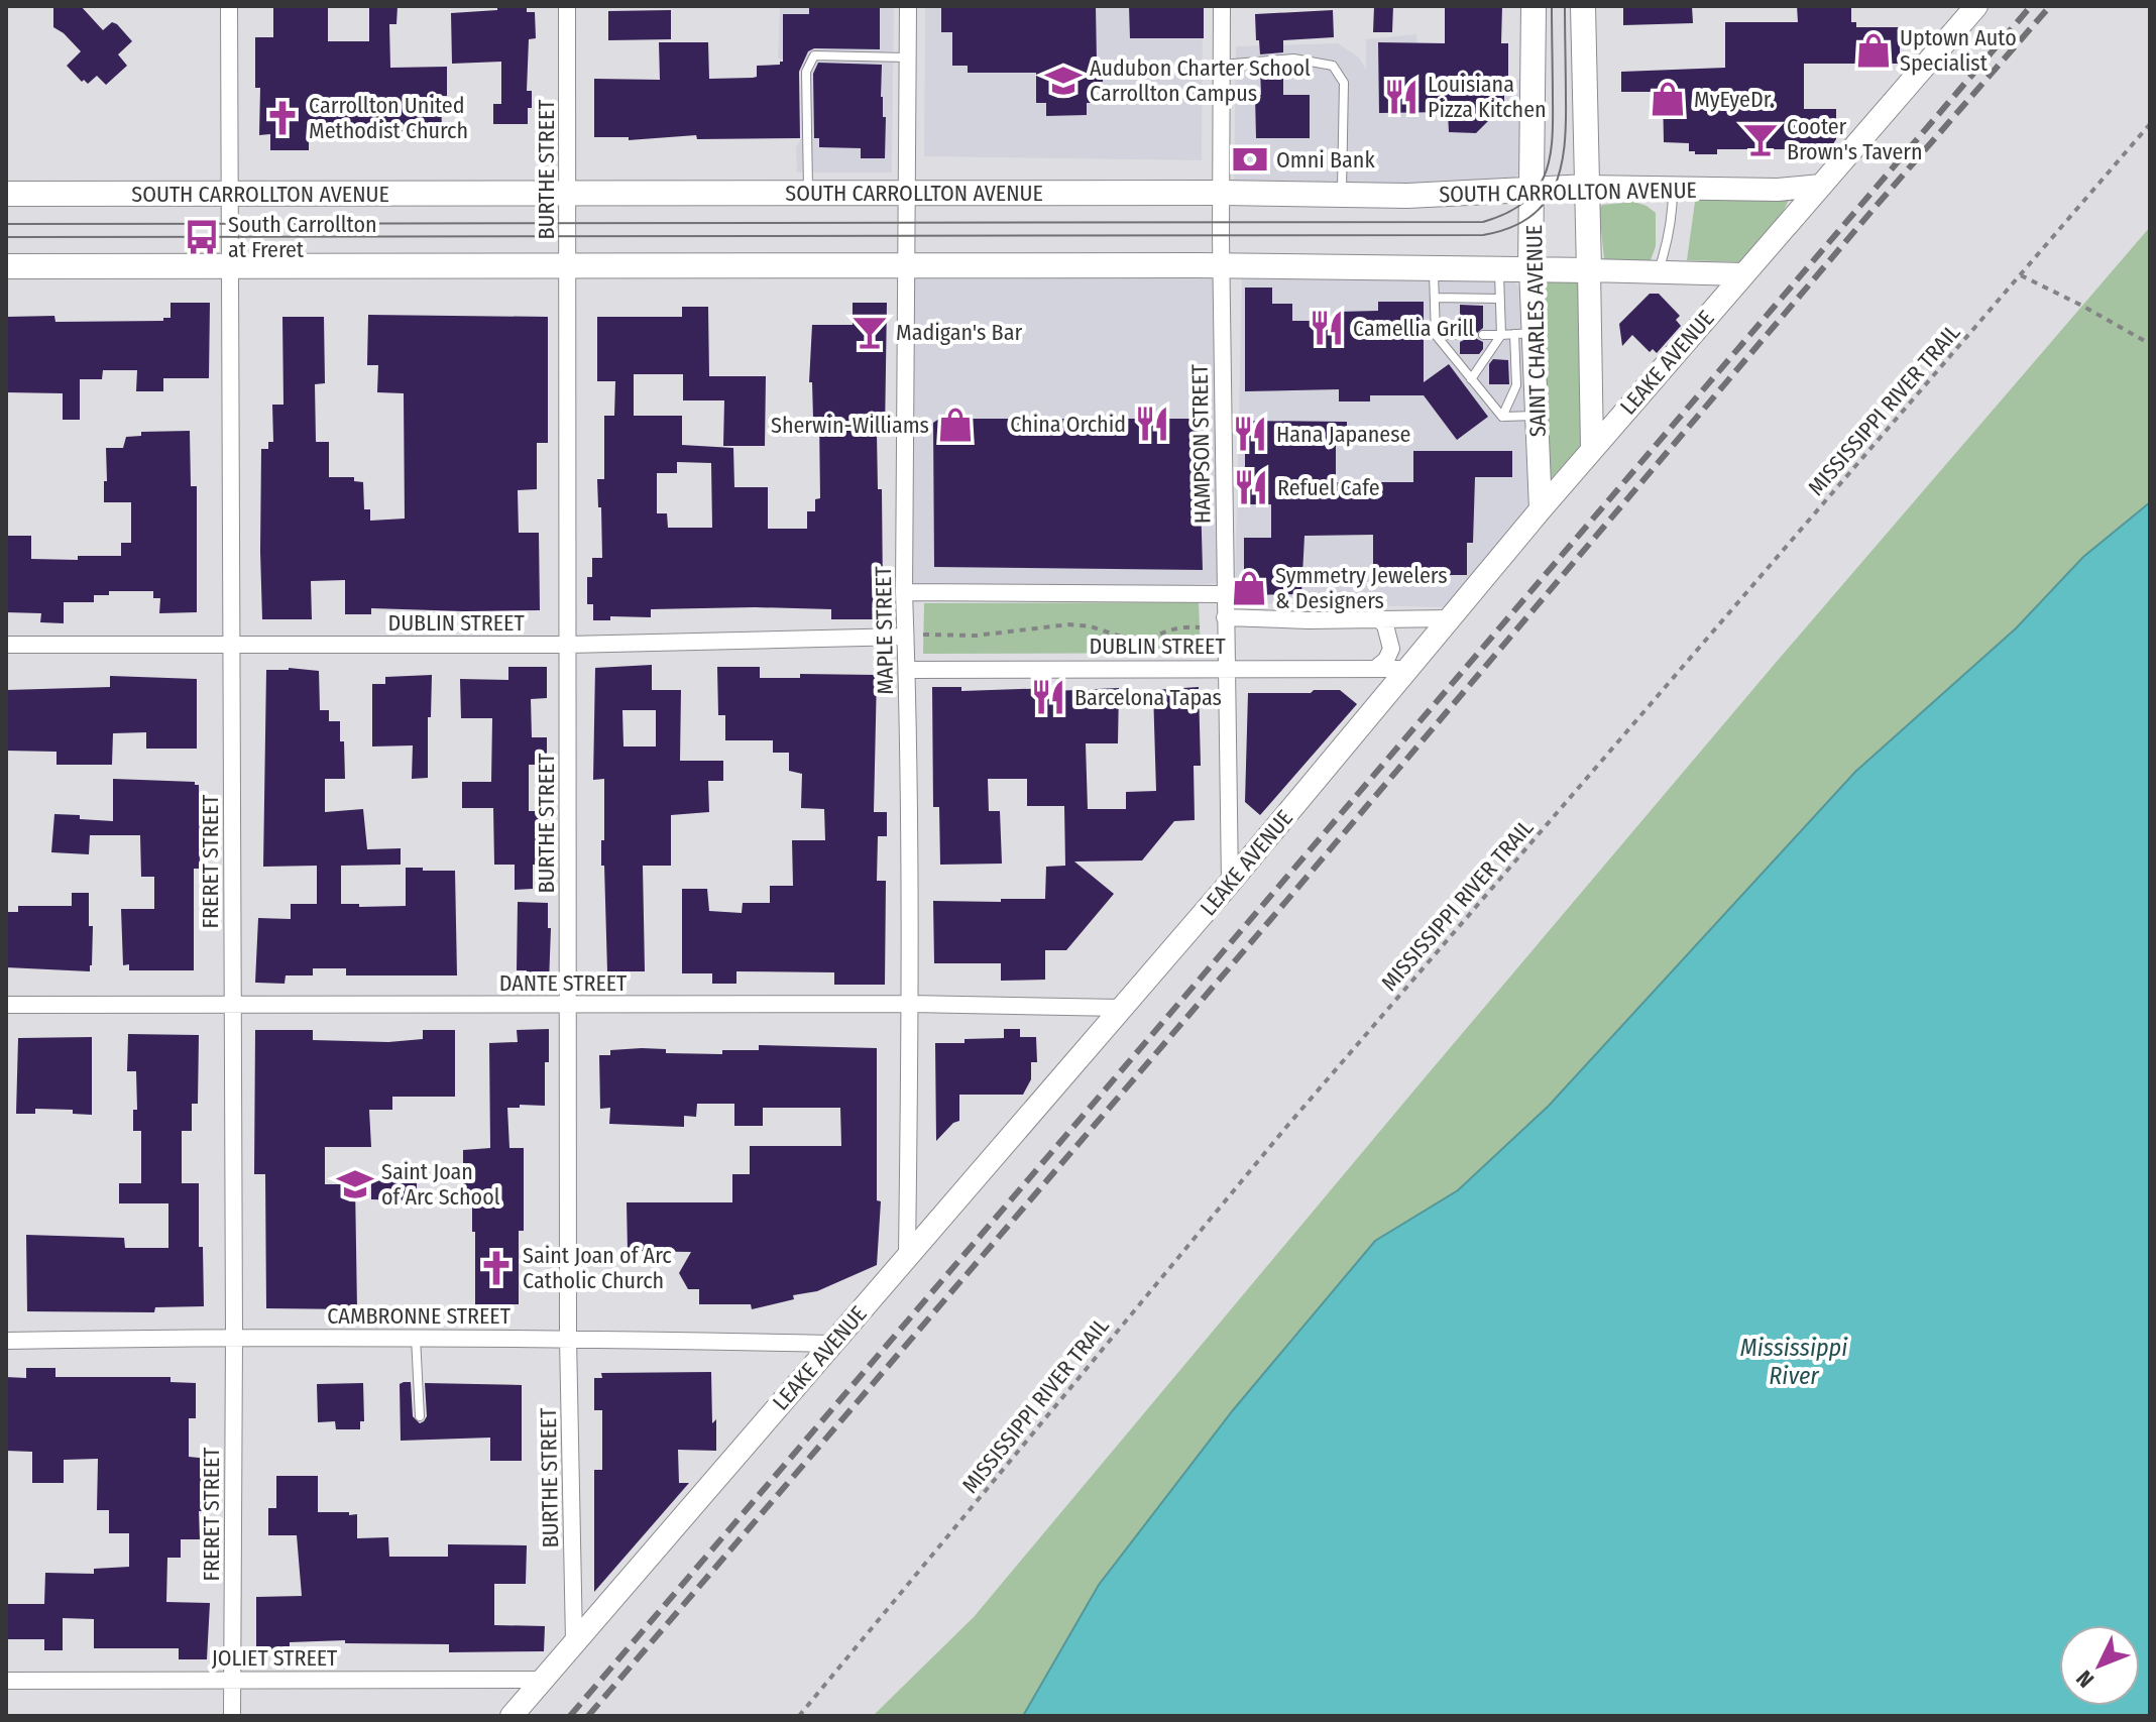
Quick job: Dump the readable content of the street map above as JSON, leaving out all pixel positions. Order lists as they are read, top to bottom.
{
  "streets": {
    "main road": ["SOUTH CARROLLTON AVENUE", "SAINT CHARLES AVENUE"],
    "street": [
      "BURTHE STREET",
      "LEAKE AVENUE",
      "HAMPSON STREET",
      "DUBLIN STREET",
      "MAPLE STREET",
      "FRERET STREET",
      "DANTE STREET",
      "CAMBRONNE STREET",
      "JOLIET STREET"
    ],
    "path": ["MISSISSIPPI RIVER TRAIL"]
  },
  "crossings": [
    ["BURTHE STREET", "SOUTH CARROLLTON AVENUE"],
    ["BURTHE STREET", "LEAKE AVENUE"],
    ["BURTHE STREET", "DUBLIN STREET"],
    ["BURTHE STREET", "DANTE STREET"],
    ["BURTHE STREET", "CAMBRONNE STREET"],
    ["SOUTH CARROLLTON AVENUE", "SAINT CHARLES AVENUE"],
    ["SOUTH CARROLLTON AVENUE", "LEAKE AVENUE"],
    ["SOUTH CARROLLTON AVENUE", "HAMPSON STREET"],
    ["SOUTH CARROLLTON AVENUE", "MAPLE STREET"],
    ["SOUTH CARROLLTON AVENUE", "FRERET STREET"],
    ["SAINT CHARLES AVENUE", "LEAKE AVENUE"],
    ["LEAKE AVENUE", "HAMPSON STREET"],
    ["LEAKE AVENUE", "DUBLIN STREET"],
    ["LEAKE AVENUE", "MAPLE STREET"],
    ["LEAKE AVENUE", "DANTE STREET"],
    ["LEAKE AVENUE", "CAMBRONNE STREET"],
    ["LEAKE AVENUE", "JOLIET STREET"],
    ["HAMPSON STREET", "DUBLIN STREET"],
    ["DUBLIN STREET", "MAPLE STREET"],
    ["DUBLIN STREET", "FRERET STREET"],
    ["MAPLE STREET", "DANTE STREET"],
    ["FRERET STREET", "DANTE STREET"],
    ["FRERET STREET", "CAMBRONNE STREET"],
    ["FRERET STREET", "JOLIET STREET"]
  ],
  "water": ["Mississippi River"],
  "places": {
    "shop": [
      "Uptown Auto Specialist",
      "MyEyeDr.",
      "Sherwin-Williams",
      "Symmetry Jewelers & Designers"
    ],
    "school or university": ["Audubon Charter School Carrollton Campus", "Saint Joan of Arc School"],
    "restaurant": [
      "Louisiana Pizza Kitchen",
      "Camellia Grill",
      "China Orchid",
      "Hana Japanese",
      "Refuel Cafe",
      "Barcelona Tapas"
    ],
    "church": ["Carrollton United Methodist Church", "Saint Joan of Arc Catholic Church"],
    "bar": ["Cooter Brown's Tavern", "Madigan's Bar"],
    "bank": ["Omni Bank"],
    "bus stop": ["South Carrollton at Freret"]
  },
  "north": "bottom left"
}
